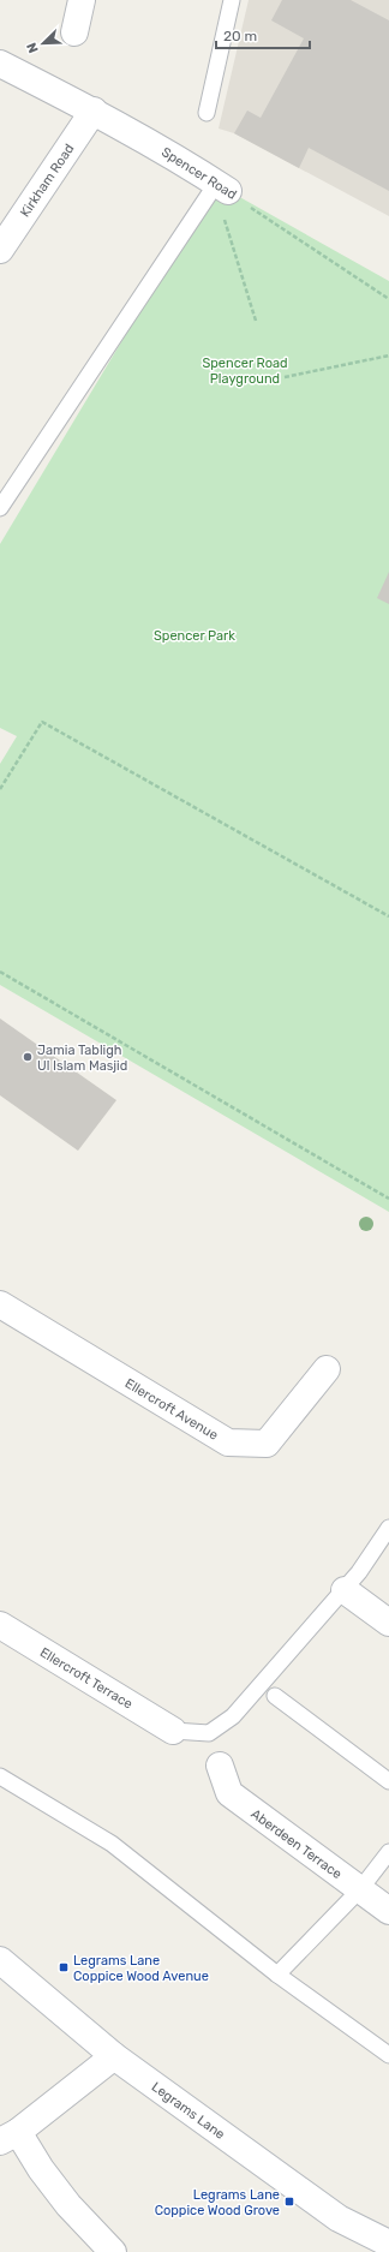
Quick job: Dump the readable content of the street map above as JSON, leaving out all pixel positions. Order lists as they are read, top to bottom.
{
  "streets": {
    "street": [
      "Spencer Road",
      "Kirkham Road",
      "Ellercroft Avenue",
      "Ellercroft Terrace",
      "Aberdeen Terrace",
      "Legrams Lane"
    ]
  },
  "crossings": [
    ["Spencer Road", "Kirkham Road"]
  ],
  "parks": ["Spencer Road Playground", "Spencer Park"],
  "places": {
    "other": ["Jamia Tabligh Ul Islam Masjid"],
    "transit": ["Legrams Lane Coppice Wood Avenue", "Legrams Lane Coppice Wood Grove"]
  },
  "scale_bar": "20 m",
  "north": "bottom left"
}
